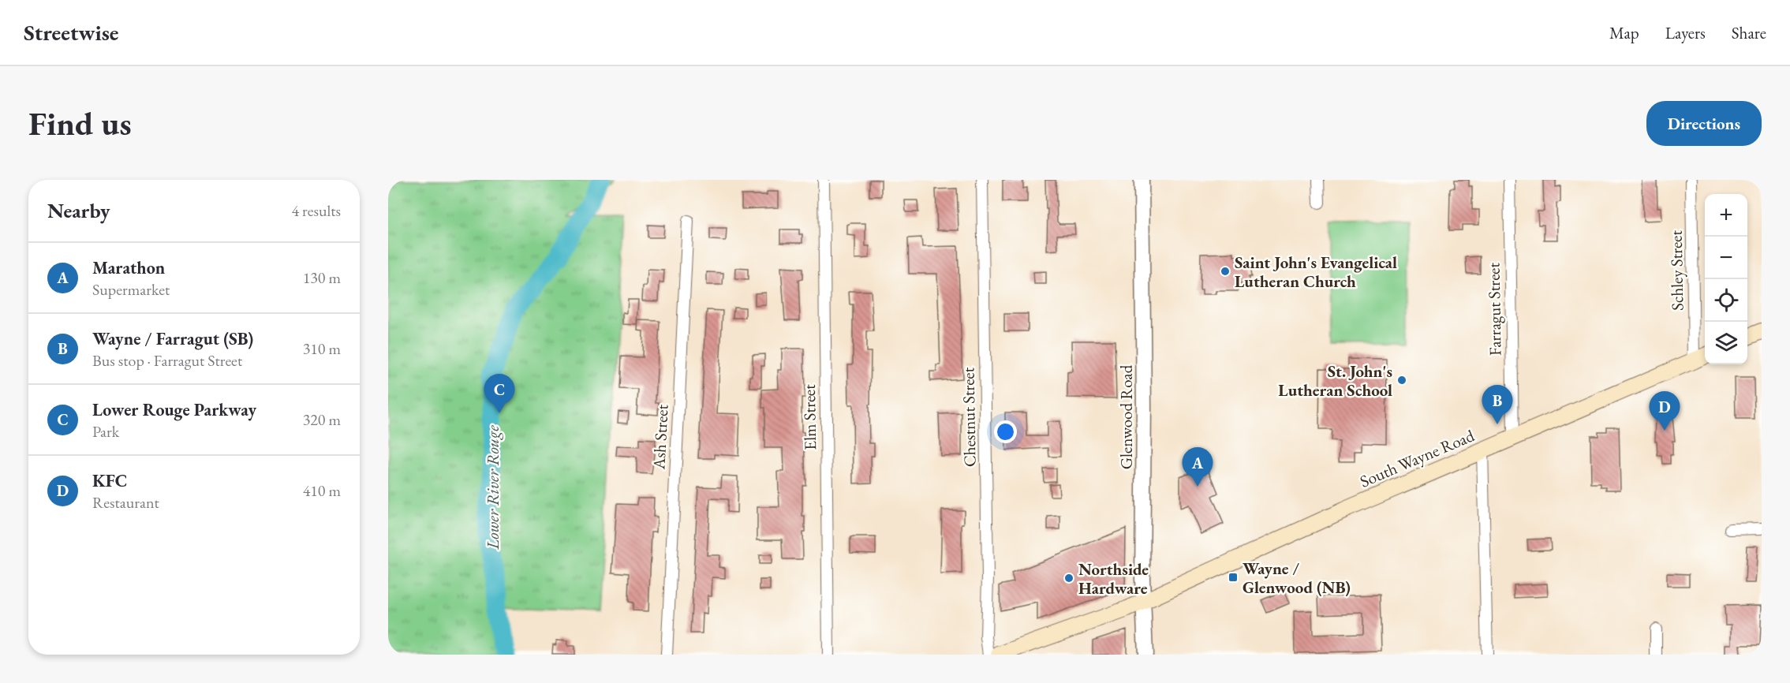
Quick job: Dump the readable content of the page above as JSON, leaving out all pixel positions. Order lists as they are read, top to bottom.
{
  "streets": {
    "main road": ["South Wayne Road"],
    "street": [
      "Schley Street",
      "Farragut Street",
      "Elm Street",
      "Chestnut Street",
      "Glenwood Road",
      "Ash Street"
    ]
  },
  "crossings": [
    ["Schley Street", "South Wayne Road"],
    ["Farragut Street", "South Wayne Road"],
    ["Glenwood Road", "South Wayne Road"]
  ],
  "water": ["Lower River Rouge"],
  "places": {
    "other": ["Saint John's Evangelical Lutheran Church", "St. John's Lutheran School", "Northside Hardware"],
    "transit": ["Wayne / Glenwood (NB)"]
  },
  "page": {
    "header": "Streetwise",
    "nav": ["Map", "Layers", "Share"],
    "buttons": "Directions",
    "title": "Find us",
    "heading": ["Nearby", "4 results"],
    "map_buttons": ["+", "−"],
    "list": [
      {
        "mark": "A",
        "name": "Marathon",
        "note": "Supermarket",
        "value": "130 m"
      },
      {
        "mark": "B",
        "name": "Wayne / Farragut (SB)",
        "note": "Bus stop · Farragut Street",
        "value": "310 m"
      },
      {
        "mark": "C",
        "name": "Lower Rouge Parkway",
        "note": "Park",
        "value": "320 m"
      },
      {
        "mark": "D",
        "name": "KFC",
        "note": "Restaurant",
        "value": "410 m"
      }
    ],
    "pins": [
      "C",
      "B",
      "D",
      "A"
    ]
  }
}
